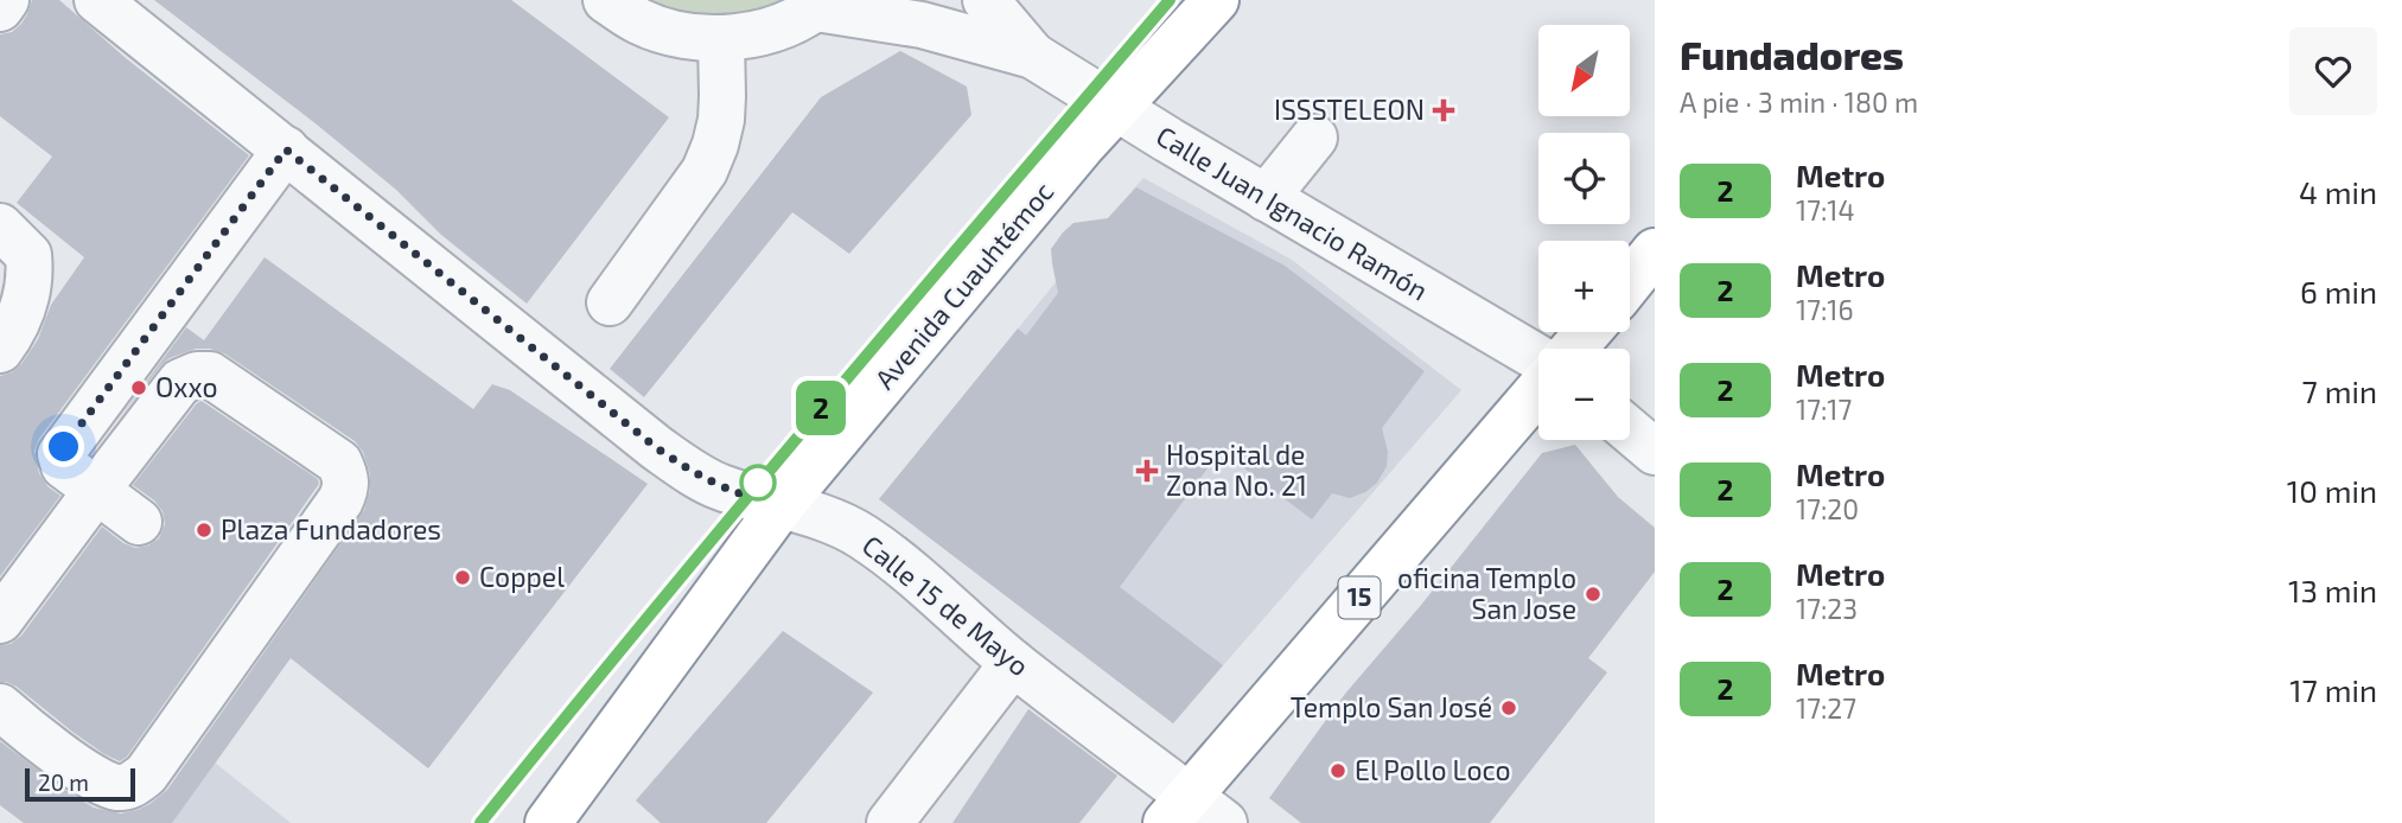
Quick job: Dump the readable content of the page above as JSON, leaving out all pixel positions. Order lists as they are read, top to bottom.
{
  "streets": {
    "highway": ["Avenida Cuauhtémoc", "15"],
    "street": ["Calle Juan Ignacio Ramón", "Calle 15 de Mayo"]
  },
  "crossings": [
    ["Calle Juan Ignacio Ramón", "Avenida Cuauhtémoc"],
    ["Avenida Cuauhtémoc", "Calle 15 de Mayo"],
    ["15", "Calle 15 de Mayo"]
  ],
  "places": {
    "health": ["ISSSTELEON", "Hospital de Zona No. 21"],
    "other": [
      "Oxxo",
      "Plaza Fundadores",
      "Coppel",
      "oficina Templo San Jose",
      "Templo San José",
      "El Pollo Loco"
    ]
  },
  "lines": ["metro line 2"],
  "scale_bar": "20 m",
  "north": "bottom left",
  "page": {
    "on_map": "2",
    "heading": ["Fundadores", "A pie · 3 min · 180 m"],
    "map_buttons": ["+", "−"],
    "list": [
      {
        "mark": "2",
        "name": "Metro",
        "note": "17:14",
        "value": "4 min"
      },
      {
        "mark": "2",
        "name": "Metro",
        "note": "17:16",
        "value": "6 min"
      },
      {
        "mark": "2",
        "name": "Metro",
        "note": "17:17",
        "value": "7 min"
      },
      {
        "mark": "2",
        "name": "Metro",
        "note": "17:20",
        "value": "10 min"
      },
      {
        "mark": "2",
        "name": "Metro",
        "note": "17:23",
        "value": "13 min"
      },
      {
        "mark": "2",
        "name": "Metro",
        "note": "17:27",
        "value": "17 min"
      }
    ],
    "scale": "20 m"
  }
}
